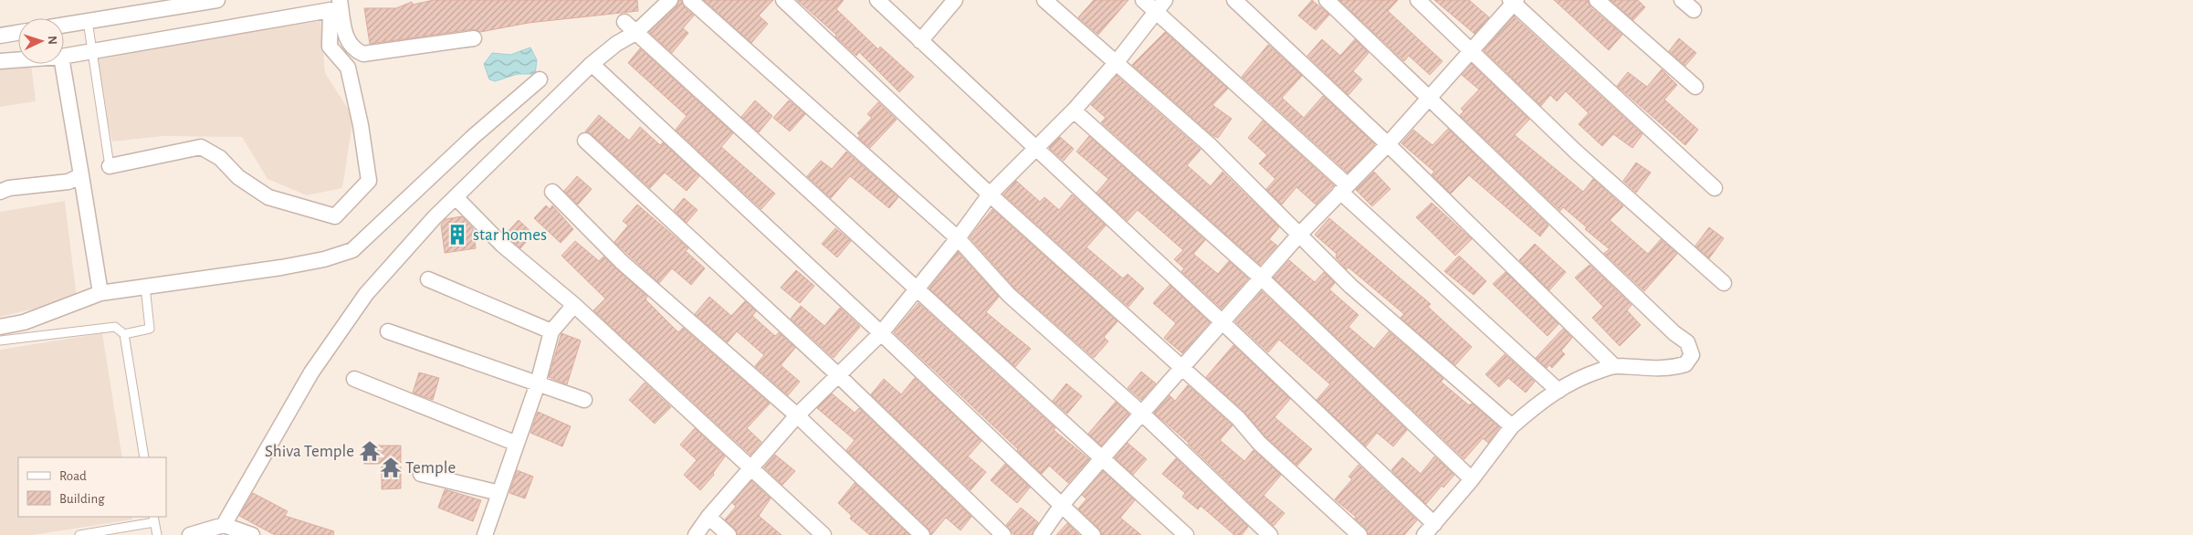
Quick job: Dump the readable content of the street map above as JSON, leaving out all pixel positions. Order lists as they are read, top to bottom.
{
  "places": {
    "building": ["star homes"],
    "temple": ["Shiva Temple", "Temple"]
  },
  "legend": ["Road", "Building"],
  "north": "right"
}
